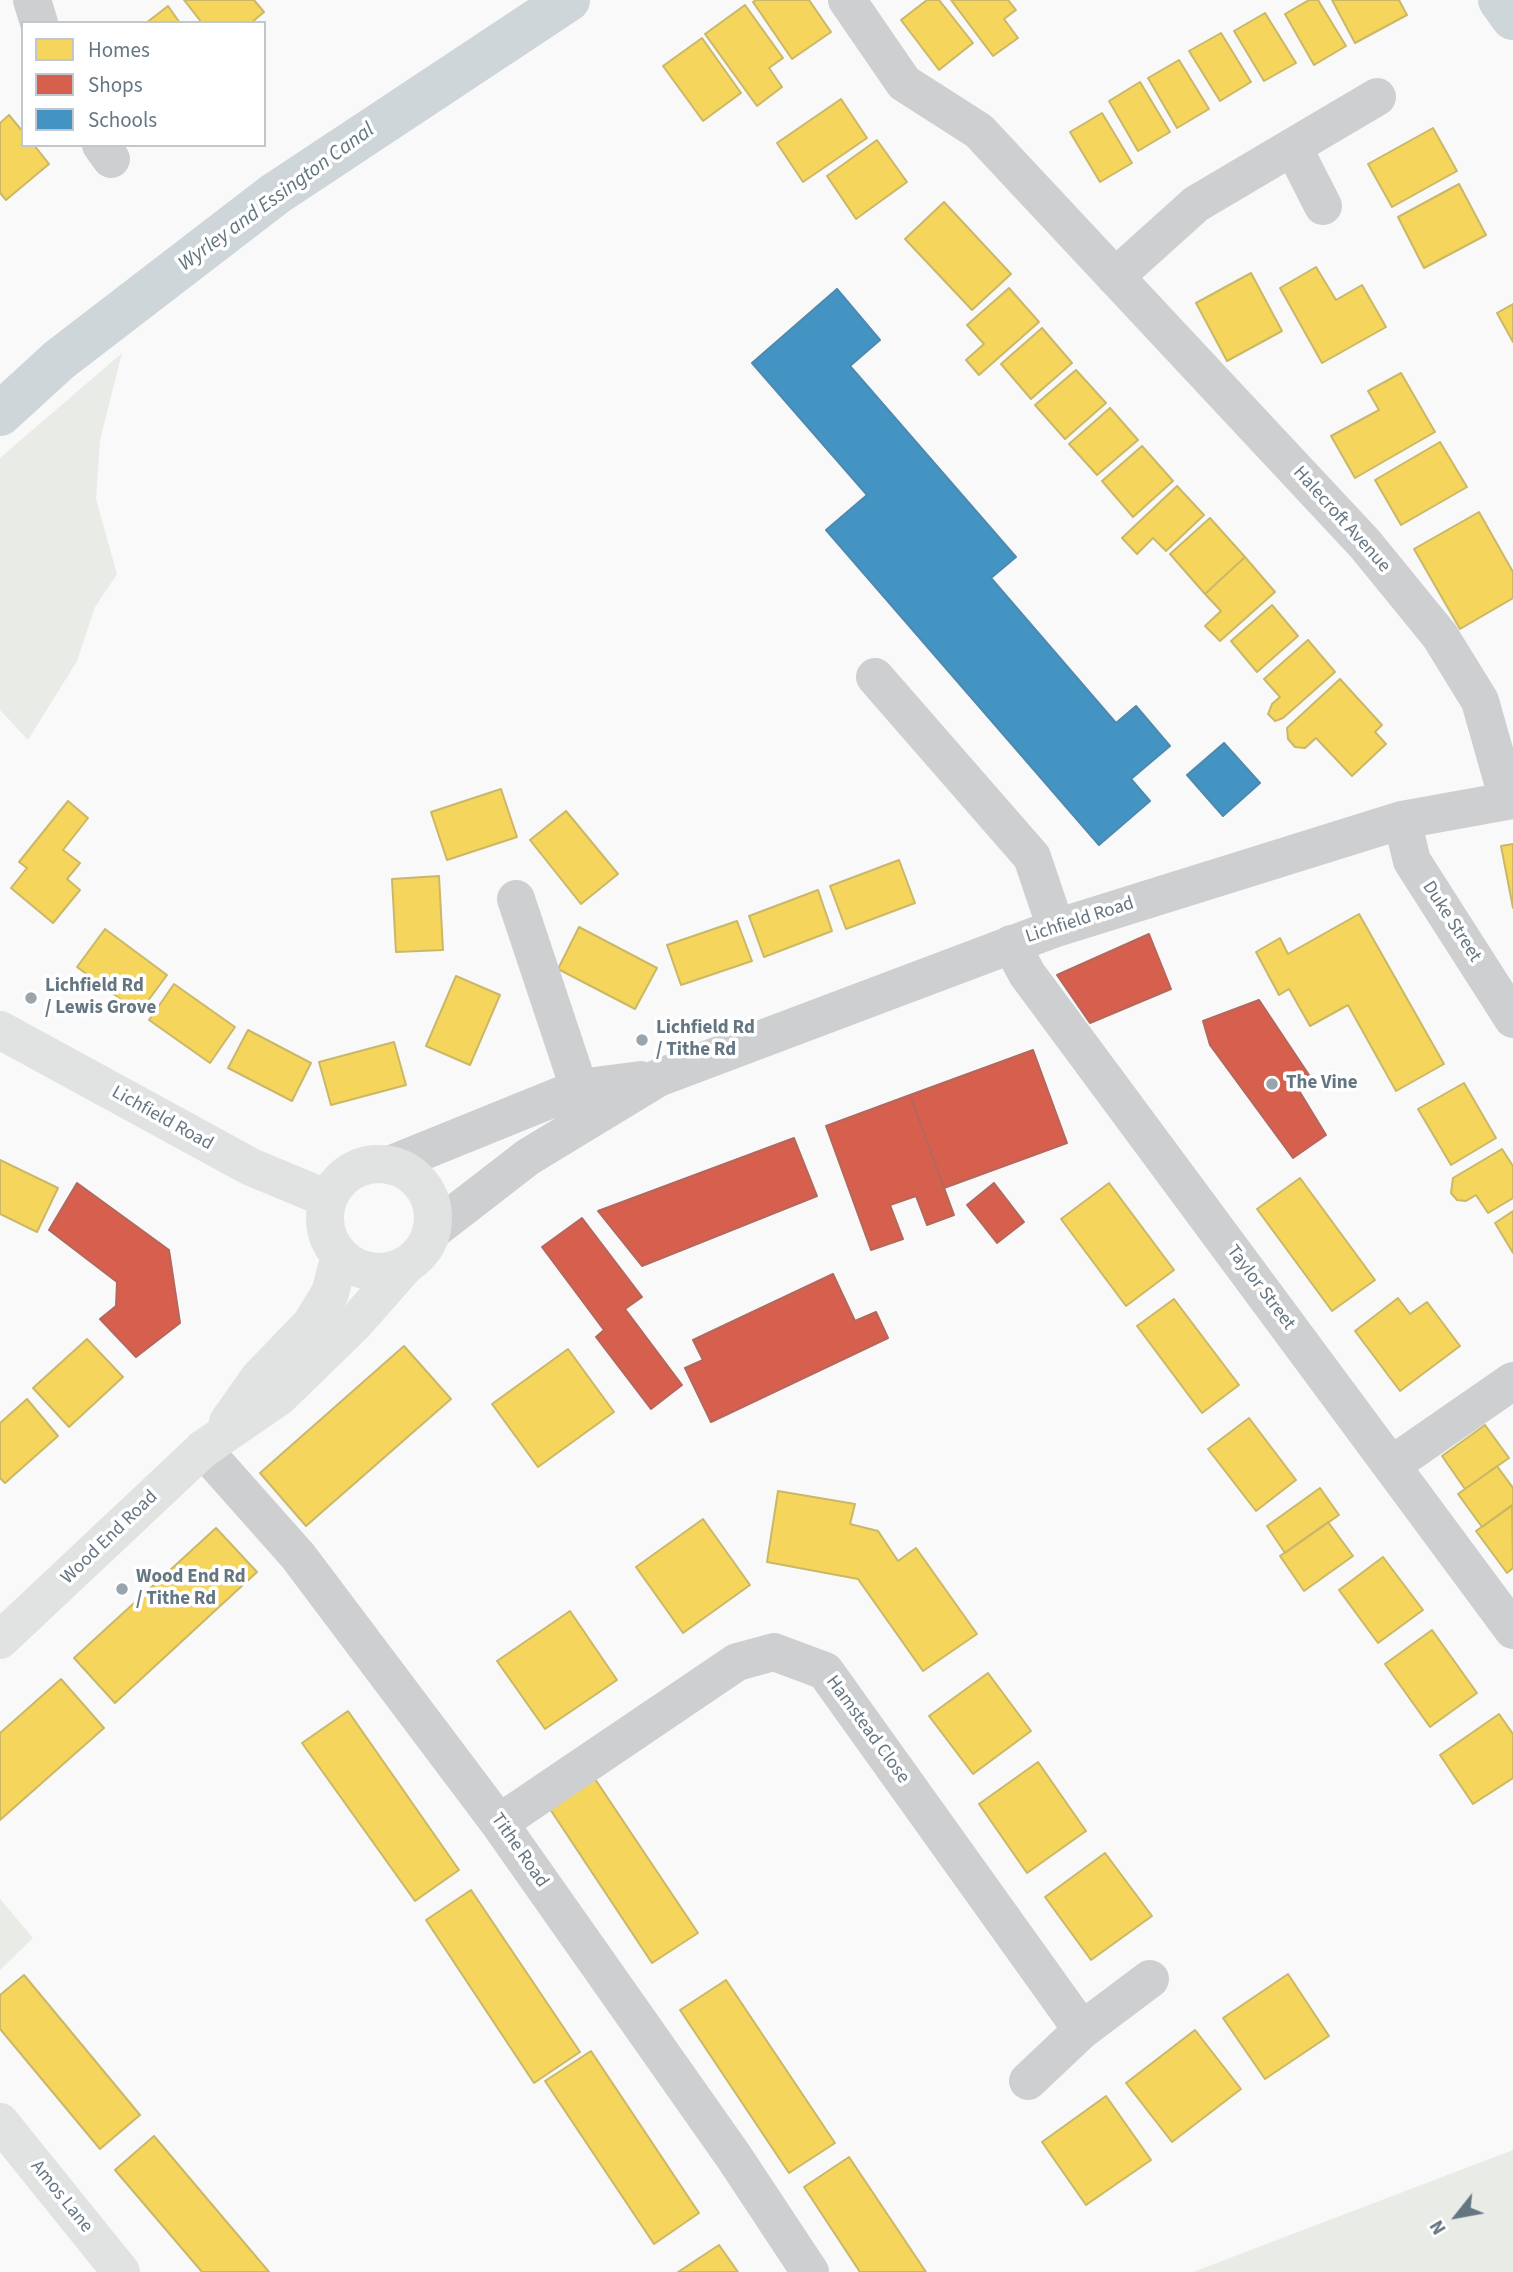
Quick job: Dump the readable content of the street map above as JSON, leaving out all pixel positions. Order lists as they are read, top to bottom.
{
  "streets": {
    "main road": ["Lichfield Road", "Wood End Road", "Amos Lane"],
    "street": [
      "Halecroft Avenue",
      "Duke Street",
      "Taylor Street",
      "Hamstead Close",
      "Tithe Road"
    ]
  },
  "crossings": [
    ["Halecroft Avenue", "Lichfield Road"],
    ["Lichfield Road", "Duke Street"],
    ["Lichfield Road", "Taylor Street"],
    ["Lichfield Road", "Wood End Road"],
    ["Wood End Road", "Tithe Road"],
    ["Hamstead Close", "Tithe Road"]
  ],
  "water": ["Wyrley and Essington Canal"],
  "places": [
    "Lichfield Rd / Lewis Grove",
    "Lichfield Rd / Tithe Rd",
    "The Vine",
    "Wood End Rd / Tithe Rd"
  ],
  "legend": ["Homes", "Shops", "Schools"],
  "north": "bottom left"
}
